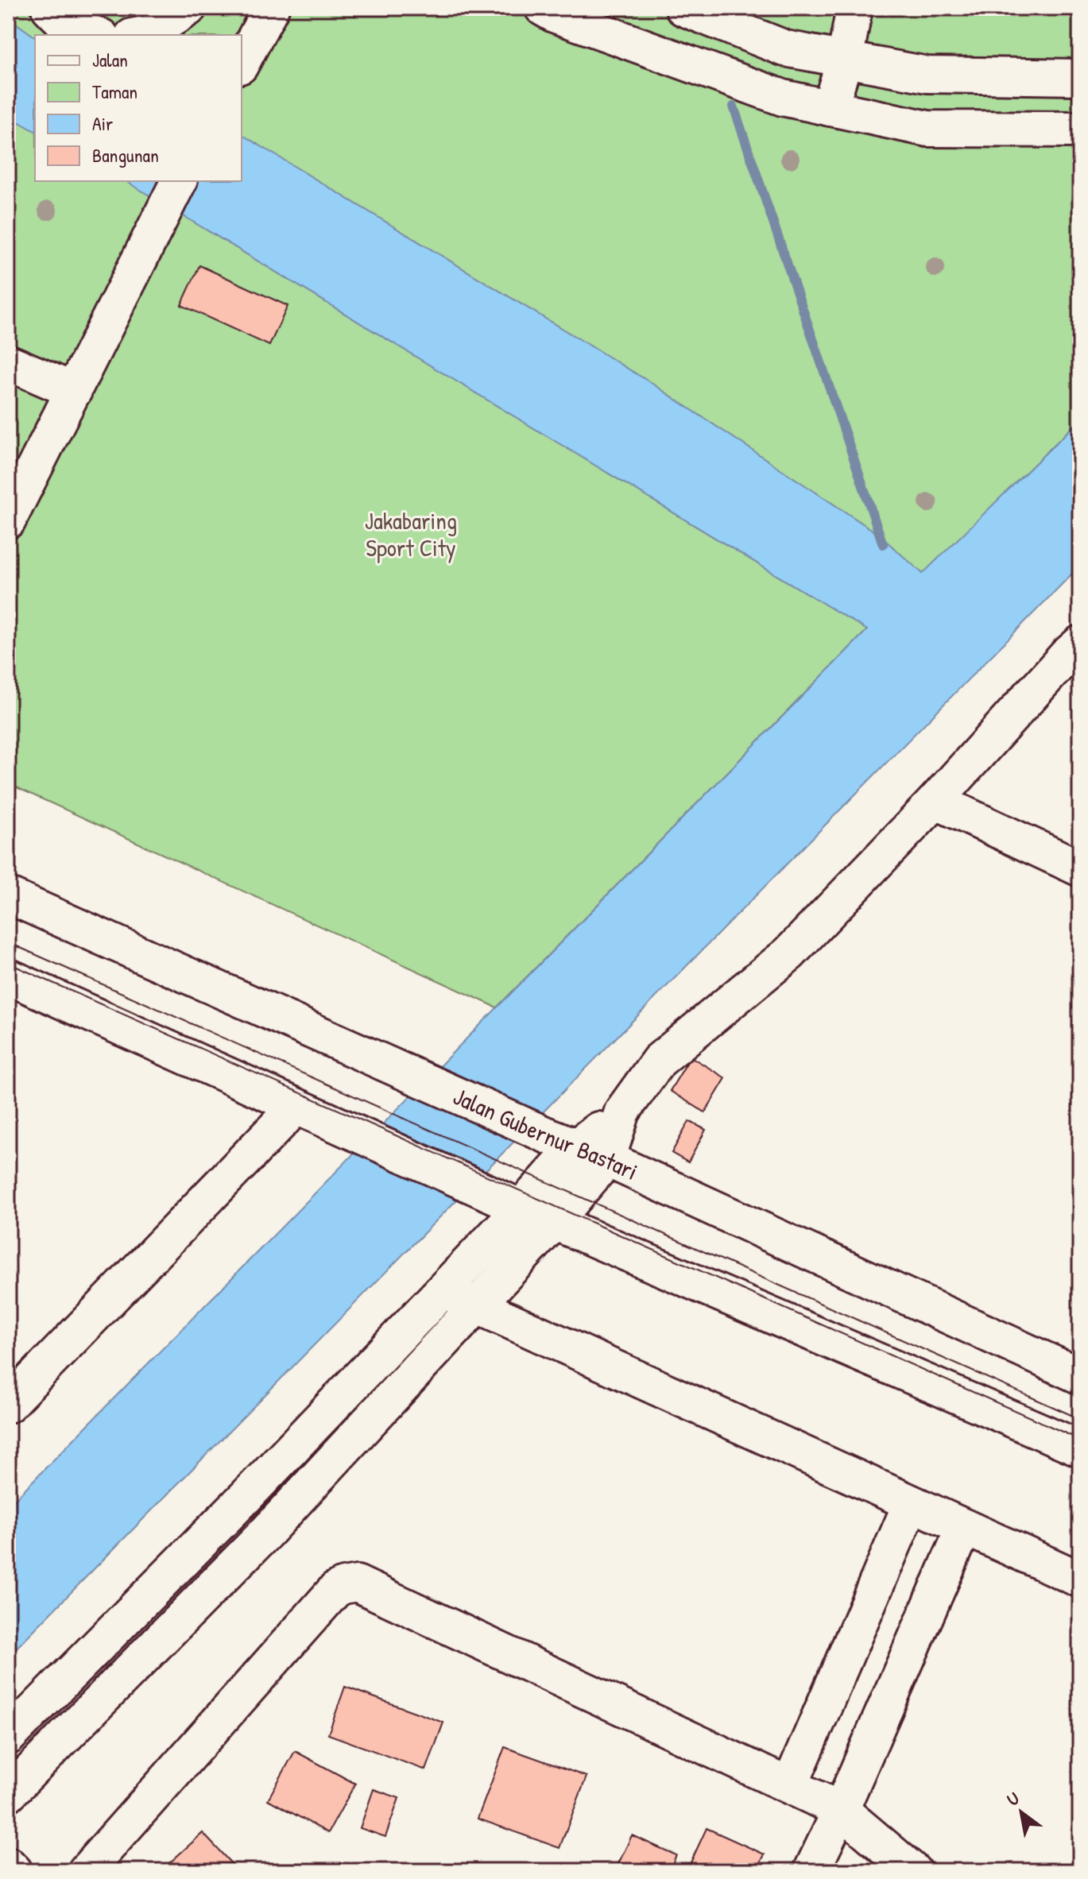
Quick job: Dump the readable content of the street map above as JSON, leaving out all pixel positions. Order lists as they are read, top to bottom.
{
  "streets": {
    "main road": ["Jalan Gubernur Bastari"]
  },
  "parks": ["Jakabaring Sport City"],
  "legend": [
    "Jalan",
    "Taman",
    "Air",
    "Bangunan"
  ],
  "north": "top left"
}
